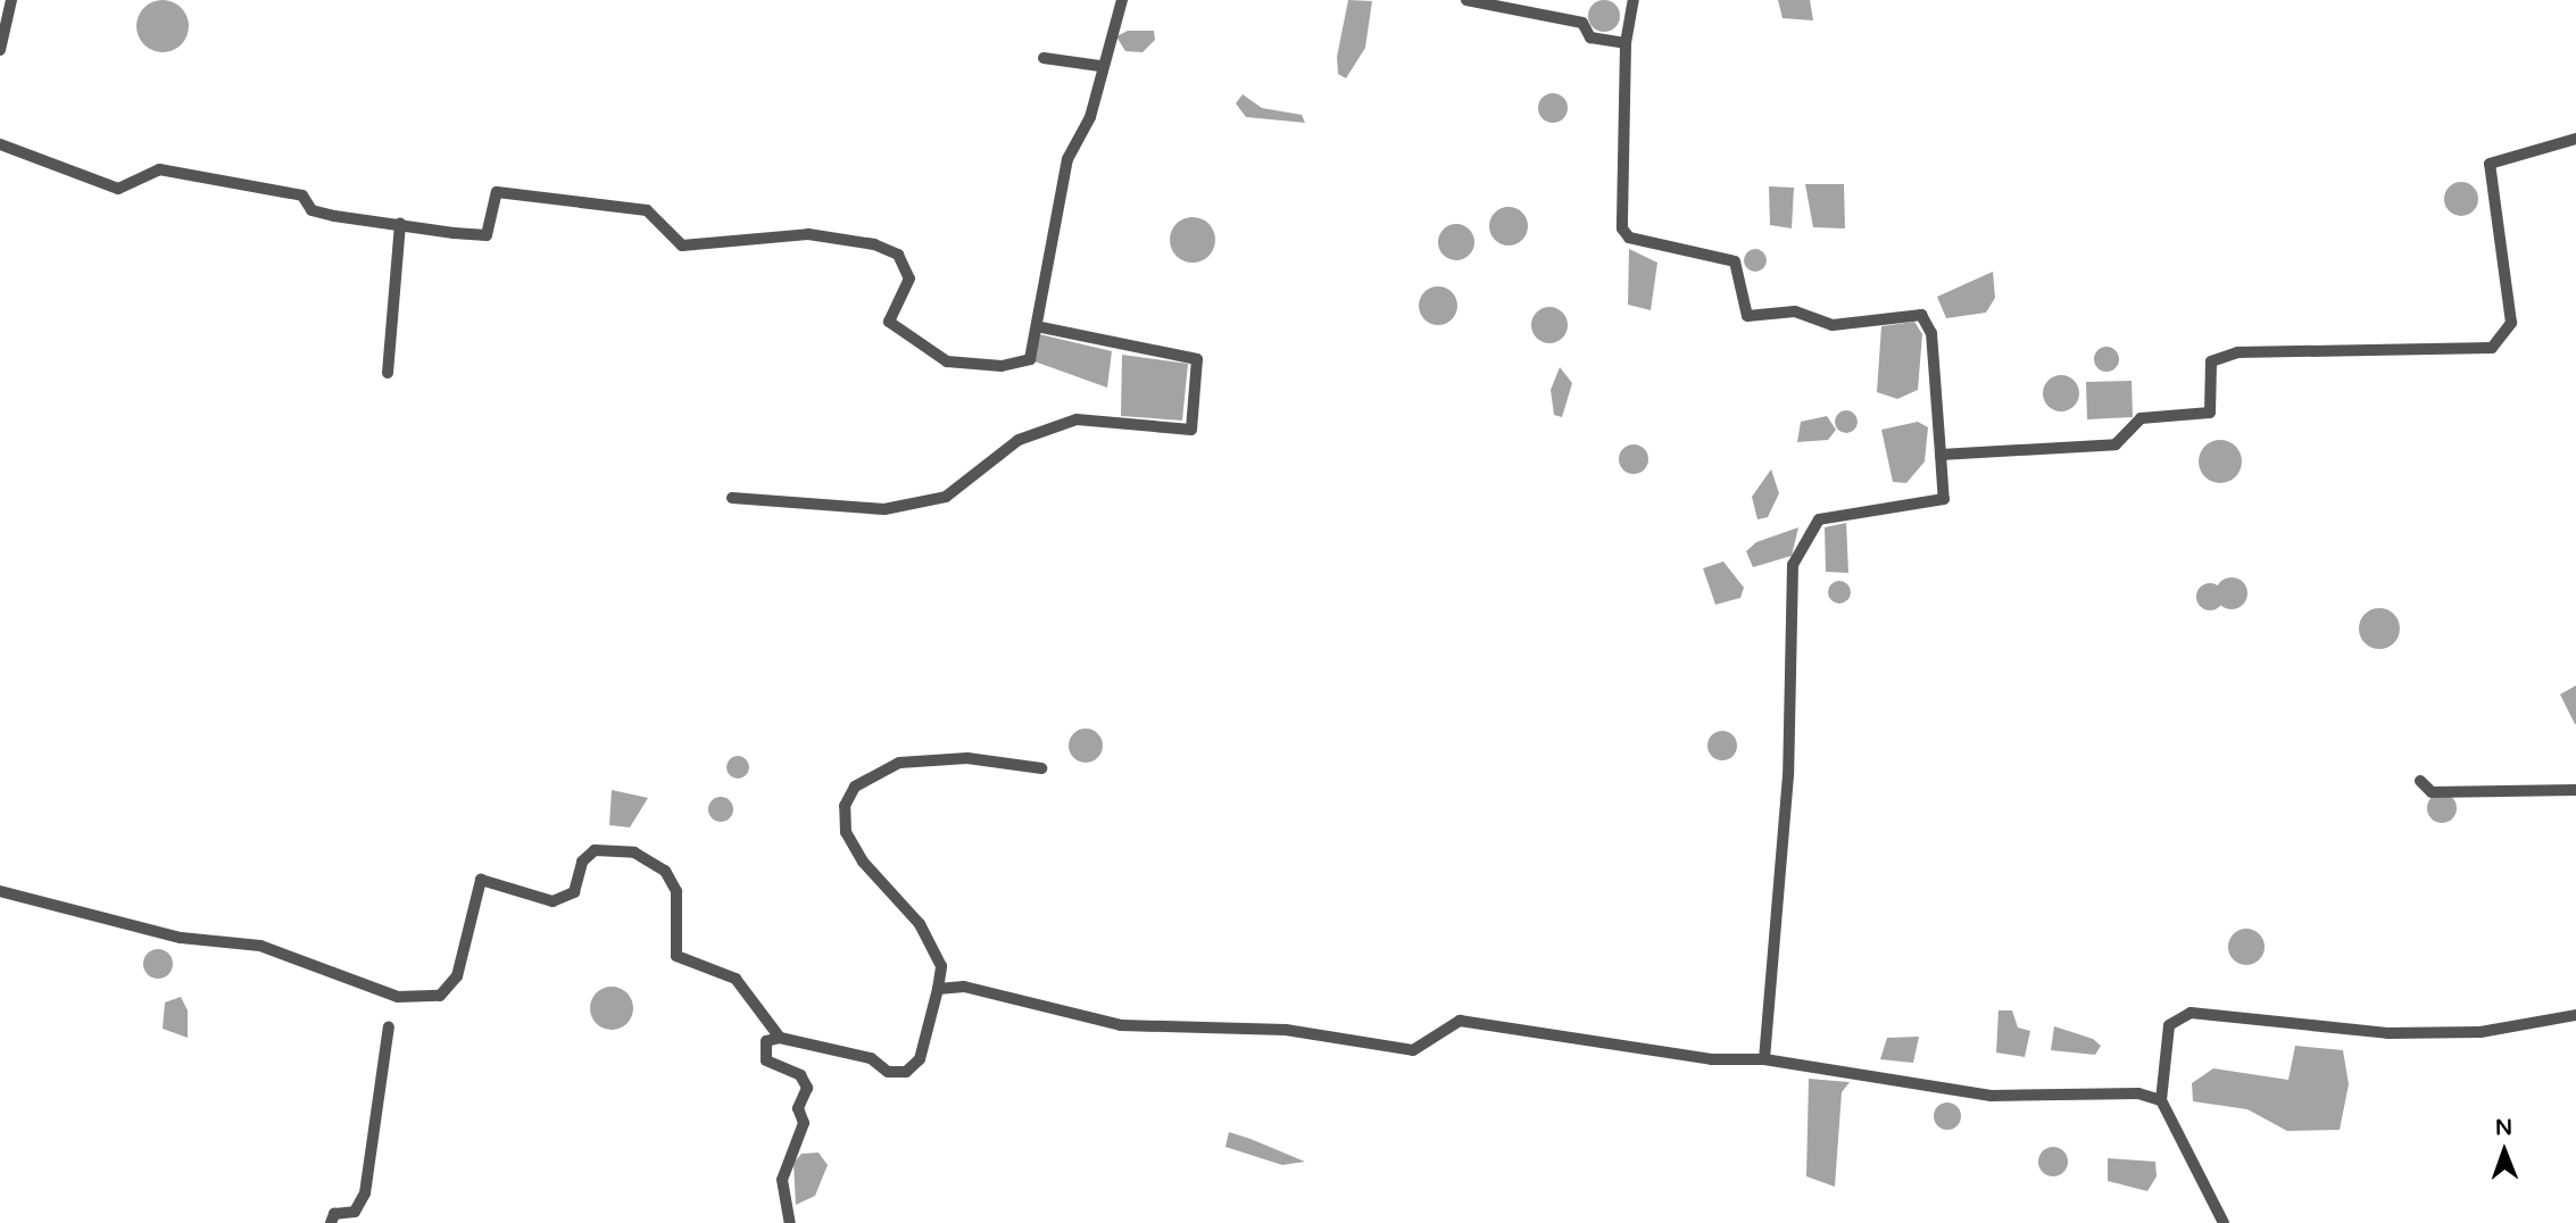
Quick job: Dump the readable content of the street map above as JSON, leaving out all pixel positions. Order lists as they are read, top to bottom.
{
  "north": "top"
}
